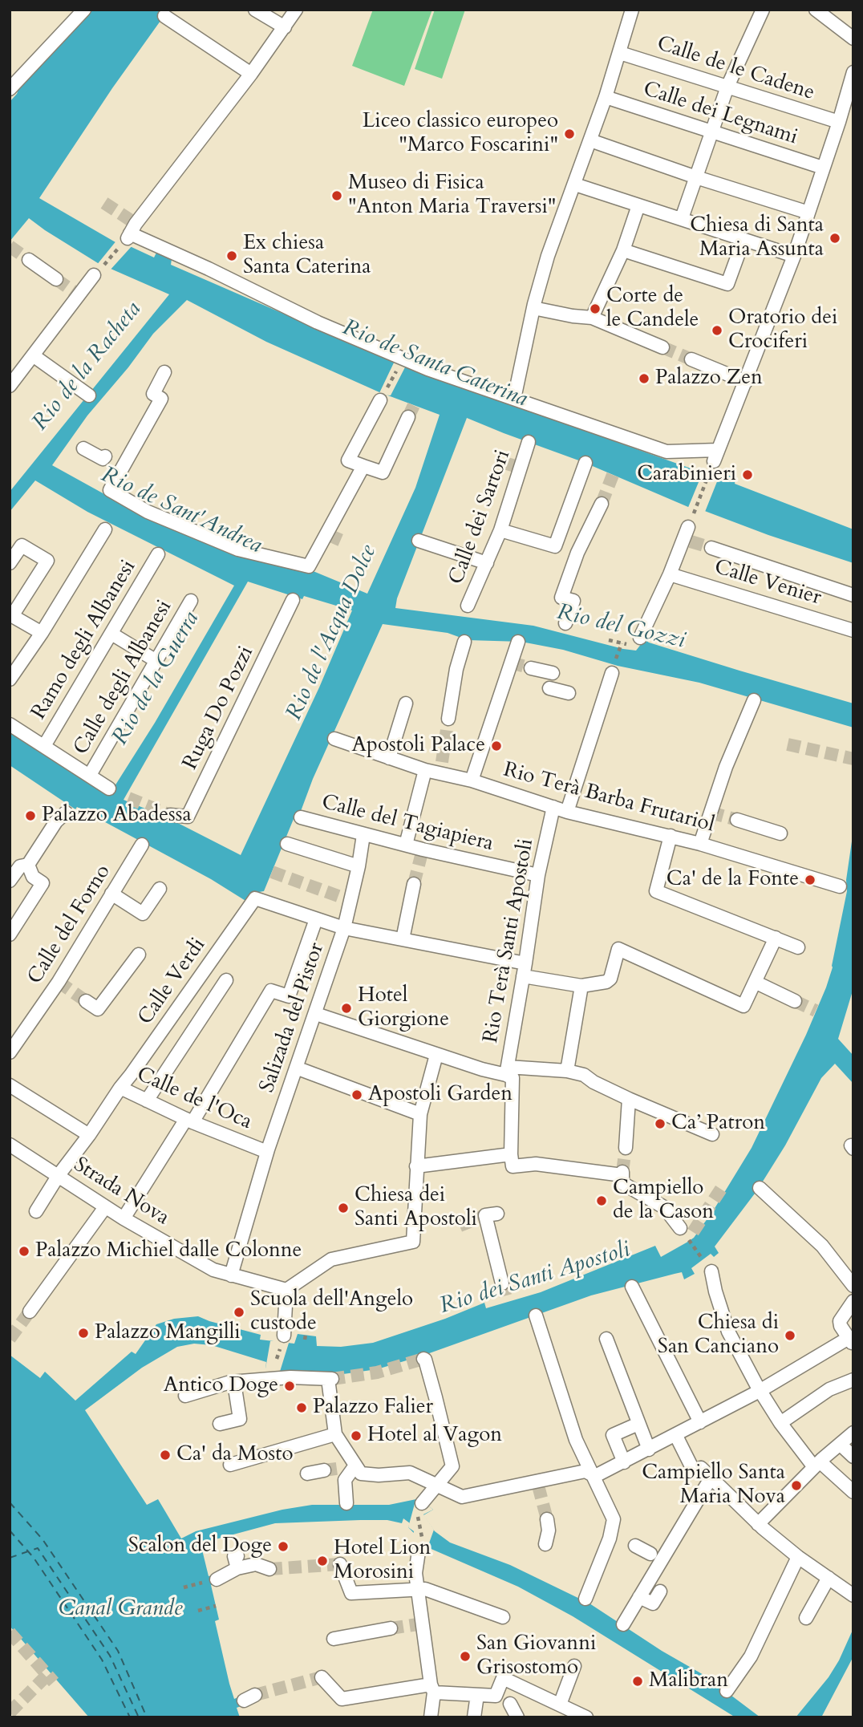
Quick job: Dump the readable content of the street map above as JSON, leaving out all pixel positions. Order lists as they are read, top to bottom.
{
  "streets": {
    "street": [
      "Calle de le Cadene",
      "Calle dei Legnami",
      "Calle dei Sartori",
      "Calle Venier",
      "Ramo degli Albanesi",
      "Calle degli Albanesi",
      "Ruga Do Pozzi",
      "Rio Terà Barba Frutariol",
      "Calle del Tagiapiera",
      "Calle del Forno",
      "Rio Terà Santi Apostoli",
      "Calle Verdi",
      "Salizada del Pistor",
      "Calle de l'Oca",
      "Strada Nova"
    ]
  },
  "crossings": [
    ["Rio Terà Barba Frutariol", "Rio Terà Santi Apostoli"],
    ["Calle del Tagiapiera", "Rio Terà Santi Apostoli"],
    ["Calle del Tagiapiera", "Salizada del Pistor"],
    ["Calle Verdi", "Calle de l'Oca"],
    ["Salizada del Pistor", "Calle de l'Oca"],
    ["Salizada del Pistor", "Strada Nova"],
    ["Calle de l'Oca", "Strada Nova"]
  ],
  "water": [
    "Rio de Santa Caterina",
    "Rio de la Racheta",
    "Rio de Sant'Andrea",
    "Rio del Gozzi",
    "Rio de l'Acqua Dolce",
    "Rio de la Guerra",
    "Rio dei Santi Apostoli",
    "Canal Grande"
  ],
  "places": [
    "Liceo classico europeo \"Marco Foscarini\"",
    "Museo di Fisica \"Anton Maria Traversi\"",
    "Chiesa di Santa Maria Assunta",
    "Ex chiesa Santa Caterina",
    "Corte de le Candele",
    "Oratorio dei Crociferi",
    "Palazzo Zen",
    "Carabinieri",
    "Apostoli Palace",
    "Palazzo Abadessa",
    "Ca' de la Fonte",
    "Hotel Giorgione",
    "Apostoli Garden",
    "Ca’ Patron",
    "Campiello de la Cason",
    "Chiesa dei Santi Apostoli",
    "Palazzo Michiel dalle Colonne",
    "Scuola dell'Angelo custode",
    "Palazzo Mangilli",
    "Chiesa di San Canciano",
    "Antico Doge",
    "Palazzo Falier",
    "Hotel al Vagon",
    "Ca' da Mosto",
    "Campiello Santa Maria Nova",
    "Scalon del Doge",
    "Hotel Lion Morosini",
    "San Giovanni Grisostomo",
    "Malibran"
  ]
}
